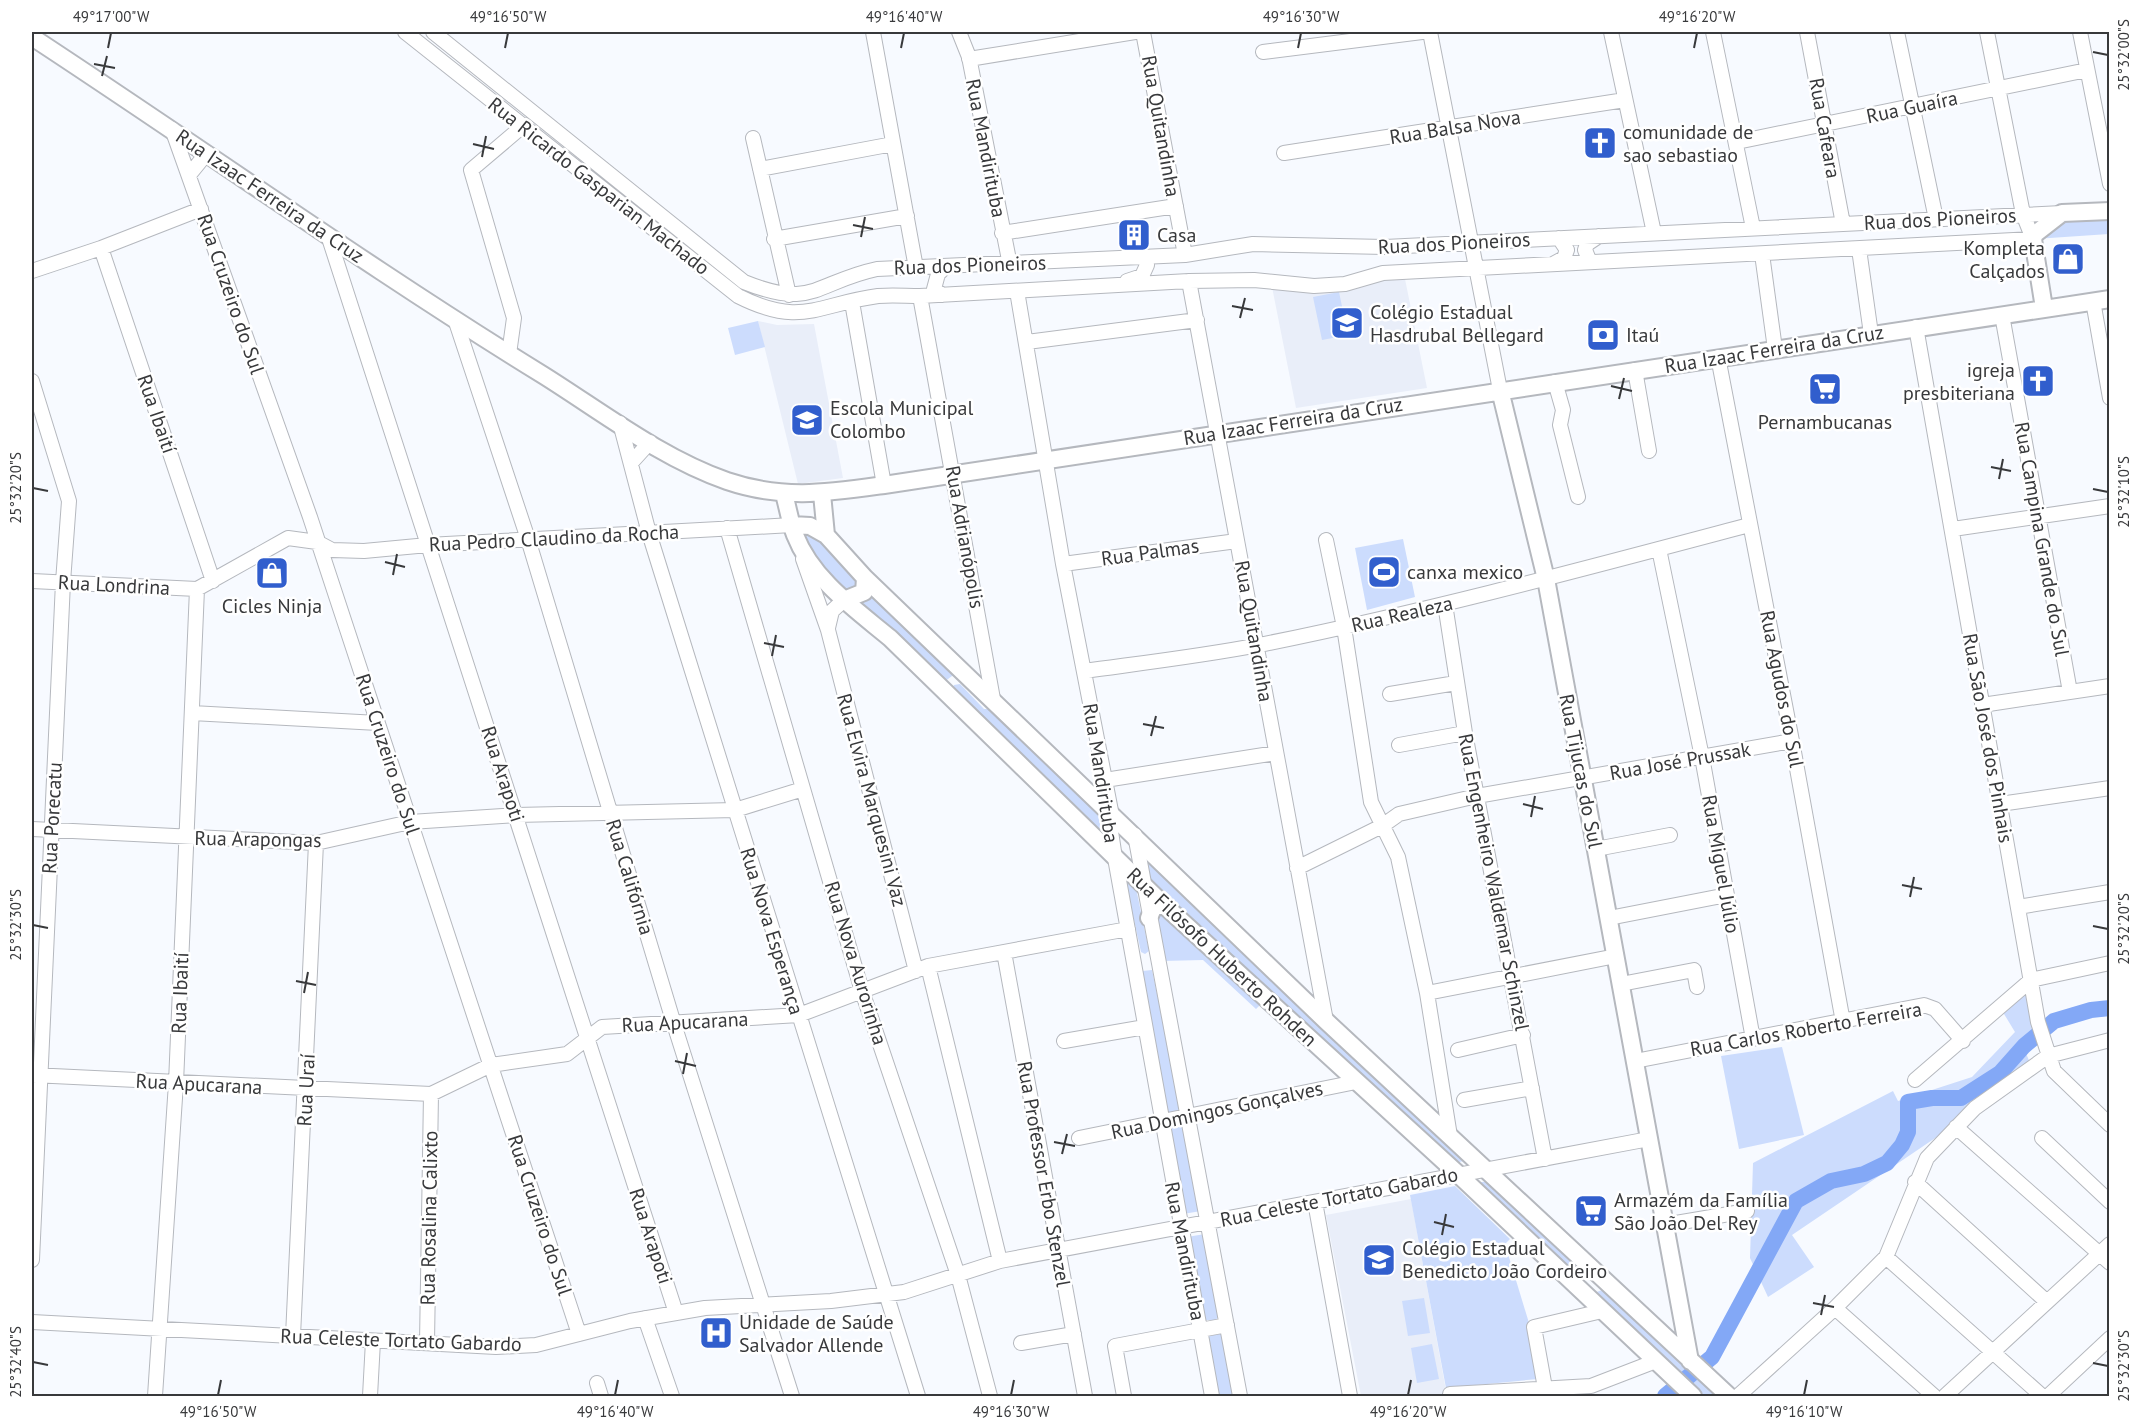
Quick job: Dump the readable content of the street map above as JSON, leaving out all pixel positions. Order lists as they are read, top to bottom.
{
  "streets": {
    "main road": [
      "Rua Izaac Ferreira da Cruz",
      "Rua dos Pioneiros",
      "Rua Tijucas do Sul",
      "Rua Filósofo Huberto Rohden"
    ],
    "street": [
      "Rua Guaíra",
      "Rua Quitandinha",
      "Rua Balsa Nova",
      "Rua Cafeara",
      "Rua Mandirituba",
      "Rua Ricardo Gasparian Machado",
      "Rua Cruzeiro do Sul",
      "Rua Ibaití",
      "Rua Adrianópolis",
      "Rua Pedro Claudino da Rocha",
      "Rua Campina Grande do Sul",
      "Rua Palmas",
      "Rua Londrina",
      "Rua Realeza",
      "Rua Agudos do Sul",
      "Rua São José dos Pinhais",
      "Rua José Prussak",
      "Rua Arapoti",
      "Rua Elvira Marquesini Vaz",
      "Rua Porecatu",
      "Rua Arapongas",
      "Rua Miguel Júlio",
      "Rua Califórnia",
      "Rua Engenheiro Waldemar Schinzel",
      "Rua Nova Esperança",
      "Rua Nova Aurorinha",
      "Rua Apucarana",
      "Rua Carlos Roberto Ferreira",
      "Rua Uraí",
      "Rua Domingos Gonçalves",
      "Rua Professor Erbo Stenzel",
      "Rua Celeste Tortato Gabardo",
      "Rua Rosalina Calixto"
    ]
  },
  "crossings": [
    ["Rua Guaíra", "Rua Cafeara"],
    ["Rua Quitandinha", "Rua Izaac Ferreira da Cruz"],
    ["Rua Quitandinha", "Rua dos Pioneiros"],
    ["Rua Quitandinha", "Rua Palmas"],
    ["Rua Quitandinha", "Rua Realeza"],
    ["Rua Quitandinha", "Rua José Prussak"],
    ["Rua Quitandinha", "Rua Filósofo Huberto Rohden"],
    ["Rua Balsa Nova", "Rua Tijucas do Sul"],
    ["Rua Cafeara", "Rua dos Pioneiros"],
    ["Rua Mandirituba", "Rua Izaac Ferreira da Cruz"],
    ["Rua Mandirituba", "Rua dos Pioneiros"],
    ["Rua Mandirituba", "Rua Palmas"],
    ["Rua Mandirituba", "Rua Realeza"],
    ["Rua Mandirituba", "Rua Filósofo Huberto Rohden"],
    ["Rua Mandirituba", "Rua Apucarana"],
    ["Rua Mandirituba", "Rua Domingos Gonçalves"],
    ["Rua Mandirituba", "Rua Celeste Tortato Gabardo"],
    ["Rua Ricardo Gasparian Machado", "Rua dos Pioneiros"],
    ["Rua Izaac Ferreira da Cruz", "Rua Cruzeiro do Sul"],
    ["Rua Izaac Ferreira da Cruz", "Rua Adrianópolis"],
    ["Rua Izaac Ferreira da Cruz", "Rua Campina Grande do Sul"],
    ["Rua Izaac Ferreira da Cruz", "Rua Agudos do Sul"],
    ["Rua Izaac Ferreira da Cruz", "Rua São José dos Pinhais"],
    ["Rua Izaac Ferreira da Cruz", "Rua Tijucas do Sul"],
    ["Rua Izaac Ferreira da Cruz", "Rua Arapoti"],
    ["Rua Izaac Ferreira da Cruz", "Rua Califórnia"],
    ["Rua Izaac Ferreira da Cruz", "Rua Nova Esperança"],
    ["Rua Izaac Ferreira da Cruz", "Rua Filósofo Huberto Rohden"],
    ["Rua dos Pioneiros", "Rua Adrianópolis"],
    ["Rua dos Pioneiros", "Rua Tijucas do Sul"],
    ["Rua Cruzeiro do Sul", "Rua Pedro Claudino da Rocha"],
    ["Rua Cruzeiro do Sul", "Rua Arapongas"],
    ["Rua Cruzeiro do Sul", "Rua Apucarana"],
    ["Rua Cruzeiro do Sul", "Rua Celeste Tortato Gabardo"],
    ["Rua Ibaití", "Rua Pedro Claudino da Rocha"],
    ["Rua Ibaití", "Rua Londrina"],
    ["Rua Ibaití", "Rua Arapongas"],
    ["Rua Ibaití", "Rua Apucarana"],
    ["Rua Ibaití", "Rua Celeste Tortato Gabardo"],
    ["Rua Adrianópolis", "Rua Filósofo Huberto Rohden"],
    ["Rua Pedro Claudino da Rocha", "Rua Londrina"],
    ["Rua Pedro Claudino da Rocha", "Rua Arapoti"],
    ["Rua Pedro Claudino da Rocha", "Rua Elvira Marquesini Vaz"],
    ["Rua Pedro Claudino da Rocha", "Rua Califórnia"],
    ["Rua Pedro Claudino da Rocha", "Rua Nova Esperança"],
    ["Rua Pedro Claudino da Rocha", "Rua Filósofo Huberto Rohden"],
    ["Rua Pedro Claudino da Rocha", "Rua Nova Aurorinha"],
    ["Rua Londrina", "Rua Porecatu"],
    ["Rua Realeza", "Rua Agudos do Sul"],
    ["Rua Realeza", "Rua Tijucas do Sul"],
    ["Rua Realeza", "Rua Miguel Júlio"],
    ["Rua Realeza", "Rua Engenheiro Waldemar Schinzel"],
    ["Rua Agudos do Sul", "Rua José Prussak"],
    ["Rua Agudos do Sul", "Rua Carlos Roberto Ferreira"],
    ["Rua José Prussak", "Rua Tijucas do Sul"],
    ["Rua José Prussak", "Rua Miguel Júlio"],
    ["Rua José Prussak", "Rua Engenheiro Waldemar Schinzel"],
    ["Rua Tijucas do Sul", "Rua Filósofo Huberto Rohden"],
    ["Rua Tijucas do Sul", "Rua Carlos Roberto Ferreira"],
    ["Rua Tijucas do Sul", "Rua Celeste Tortato Gabardo"],
    ["Rua Arapoti", "Rua Arapongas"],
    ["Rua Arapoti", "Rua Apucarana"],
    ["Rua Arapoti", "Rua Celeste Tortato Gabardo"],
    ["Rua Elvira Marquesini Vaz", "Rua Filósofo Huberto Rohden"],
    ["Rua Elvira Marquesini Vaz", "Rua Apucarana"],
    ["Rua Elvira Marquesini Vaz", "Rua Celeste Tortato Gabardo"],
    ["Rua Porecatu", "Rua Arapongas"],
    ["Rua Porecatu", "Rua Apucarana"],
    ["Rua Arapongas", "Rua Califórnia"],
    ["Rua Arapongas", "Rua Nova Esperança"],
    ["Rua Arapongas", "Rua Nova Aurorinha"],
    ["Rua Arapongas", "Rua Uraí"],
    ["Rua Miguel Júlio", "Rua Carlos Roberto Ferreira"],
    ["Rua Califórnia", "Rua Apucarana"],
    ["Rua Califórnia", "Rua Celeste Tortato Gabardo"],
    ["Rua Engenheiro Waldemar Schinzel", "Rua Celeste Tortato Gabardo"],
    ["Rua Nova Esperança", "Rua Apucarana"],
    ["Rua Nova Esperança", "Rua Celeste Tortato Gabardo"],
    ["Rua Filósofo Huberto Rohden", "Rua Domingos Gonçalves"],
    ["Rua Filósofo Huberto Rohden", "Rua Celeste Tortato Gabardo"],
    ["Rua Nova Aurorinha", "Rua Apucarana"],
    ["Rua Nova Aurorinha", "Rua Celeste Tortato Gabardo"],
    ["Rua Apucarana", "Rua Uraí"],
    ["Rua Apucarana", "Rua Professor Erbo Stenzel"],
    ["Rua Apucarana", "Rua Rosalina Calixto"],
    ["Rua Uraí", "Rua Celeste Tortato Gabardo"],
    ["Rua Professor Erbo Stenzel", "Rua Celeste Tortato Gabardo"],
    ["Rua Celeste Tortato Gabardo", "Rua Rosalina Calixto"]
  ],
  "places": {
    "church": ["comunidade de sao sebastiao", "igreja presbiteriana"],
    "building": ["Casa"],
    "shop": ["Kompleta Calçados", "Cicles Ninja"],
    "school or university": ["Colégio Estadual Hasdrubal Bellegard", "Escola Municipal Colombo", "Colégio Estadual Benedicto João Cordeiro"],
    "bank": ["Itaú"],
    "supermarket": ["Pernambucanas", "Armazém da Família São João Del Rey"],
    "sports": ["canxa mexico"],
    "hospital": ["Unidade de Saúde Salvador Allende"]
  },
  "coordinates": [
    "49°17'00\"W",
    "49°16'50\"W",
    "49°16'40\"W",
    "49°16'30\"W",
    "49°16'20\"W",
    "25°32'00\"S",
    "25°32'20\"S",
    "25°32'10\"S",
    "25°32'30\"S",
    "25°32'40\"S",
    "49°16'10\"W"
  ]
}
